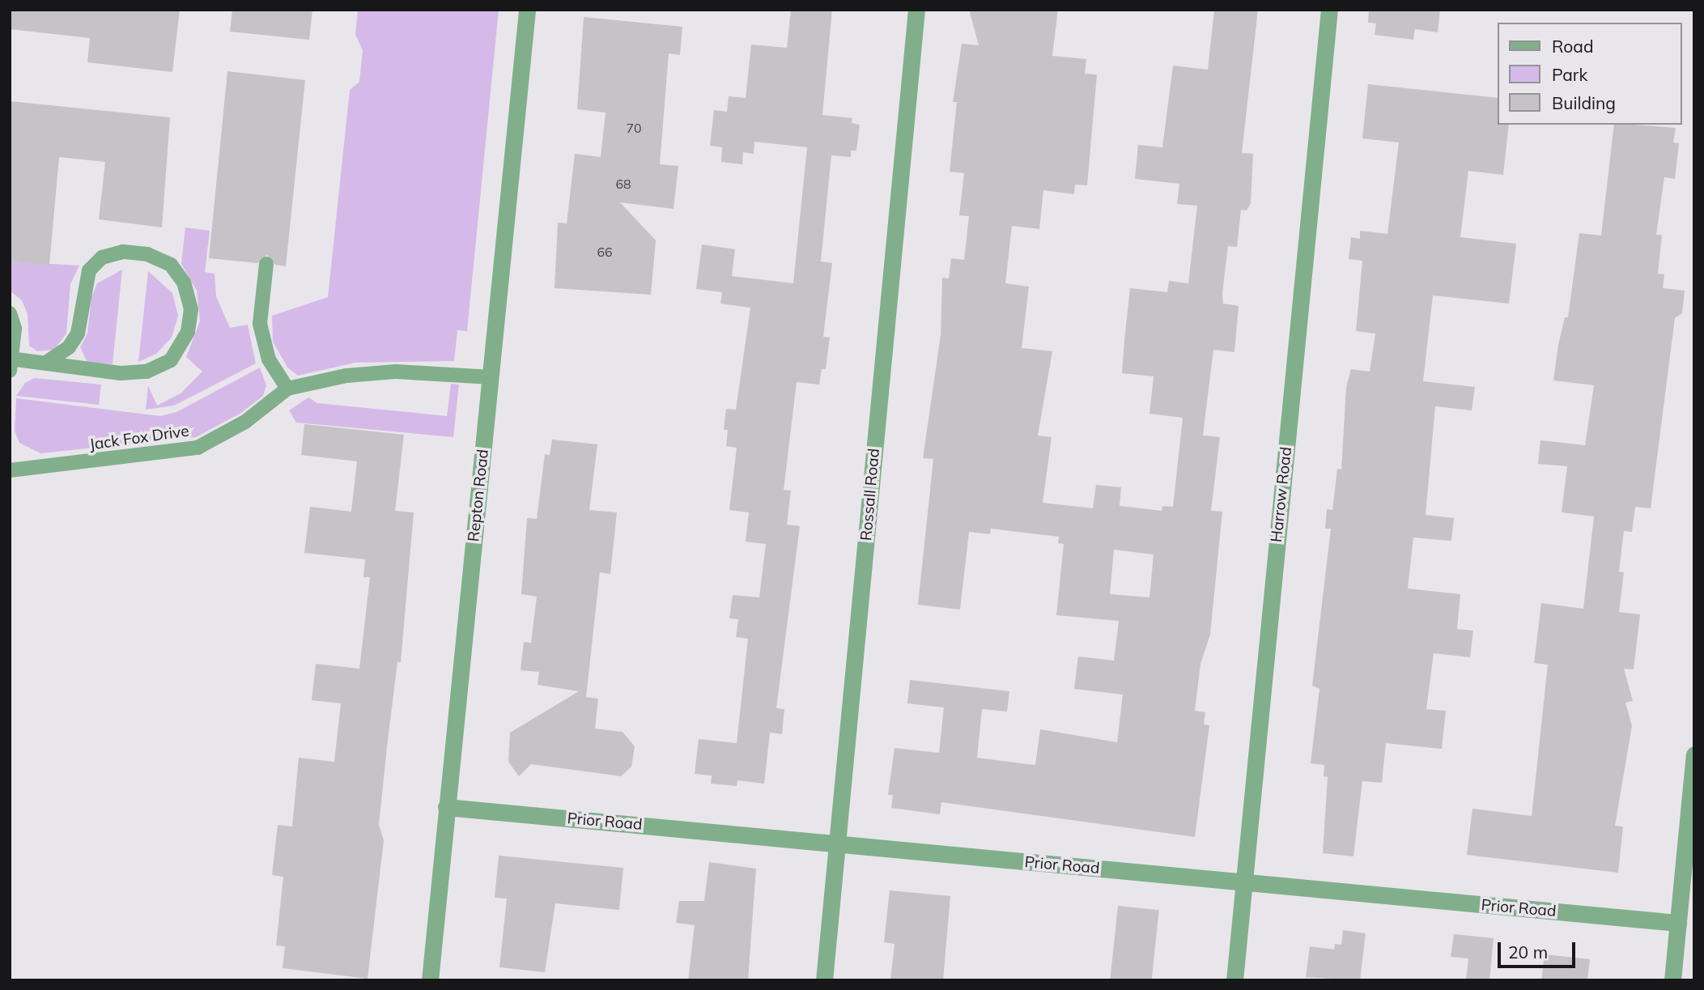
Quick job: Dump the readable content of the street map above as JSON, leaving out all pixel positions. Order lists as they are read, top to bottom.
{
  "streets": {
    "street": [
      "Rossall Road",
      "Harrow Road",
      "Repton Road",
      "Prior Road"
    ],
    "lane": ["Jack Fox Drive"]
  },
  "crossings": [
    ["Jack Fox Drive", "Repton Road"],
    ["Rossall Road", "Prior Road"],
    ["Harrow Road", "Prior Road"],
    ["Repton Road", "Prior Road"]
  ],
  "house_numbers": ["70", "68", "66"],
  "legend": ["Road", "Park", "Building"],
  "scale_bar": "20 m"
}
